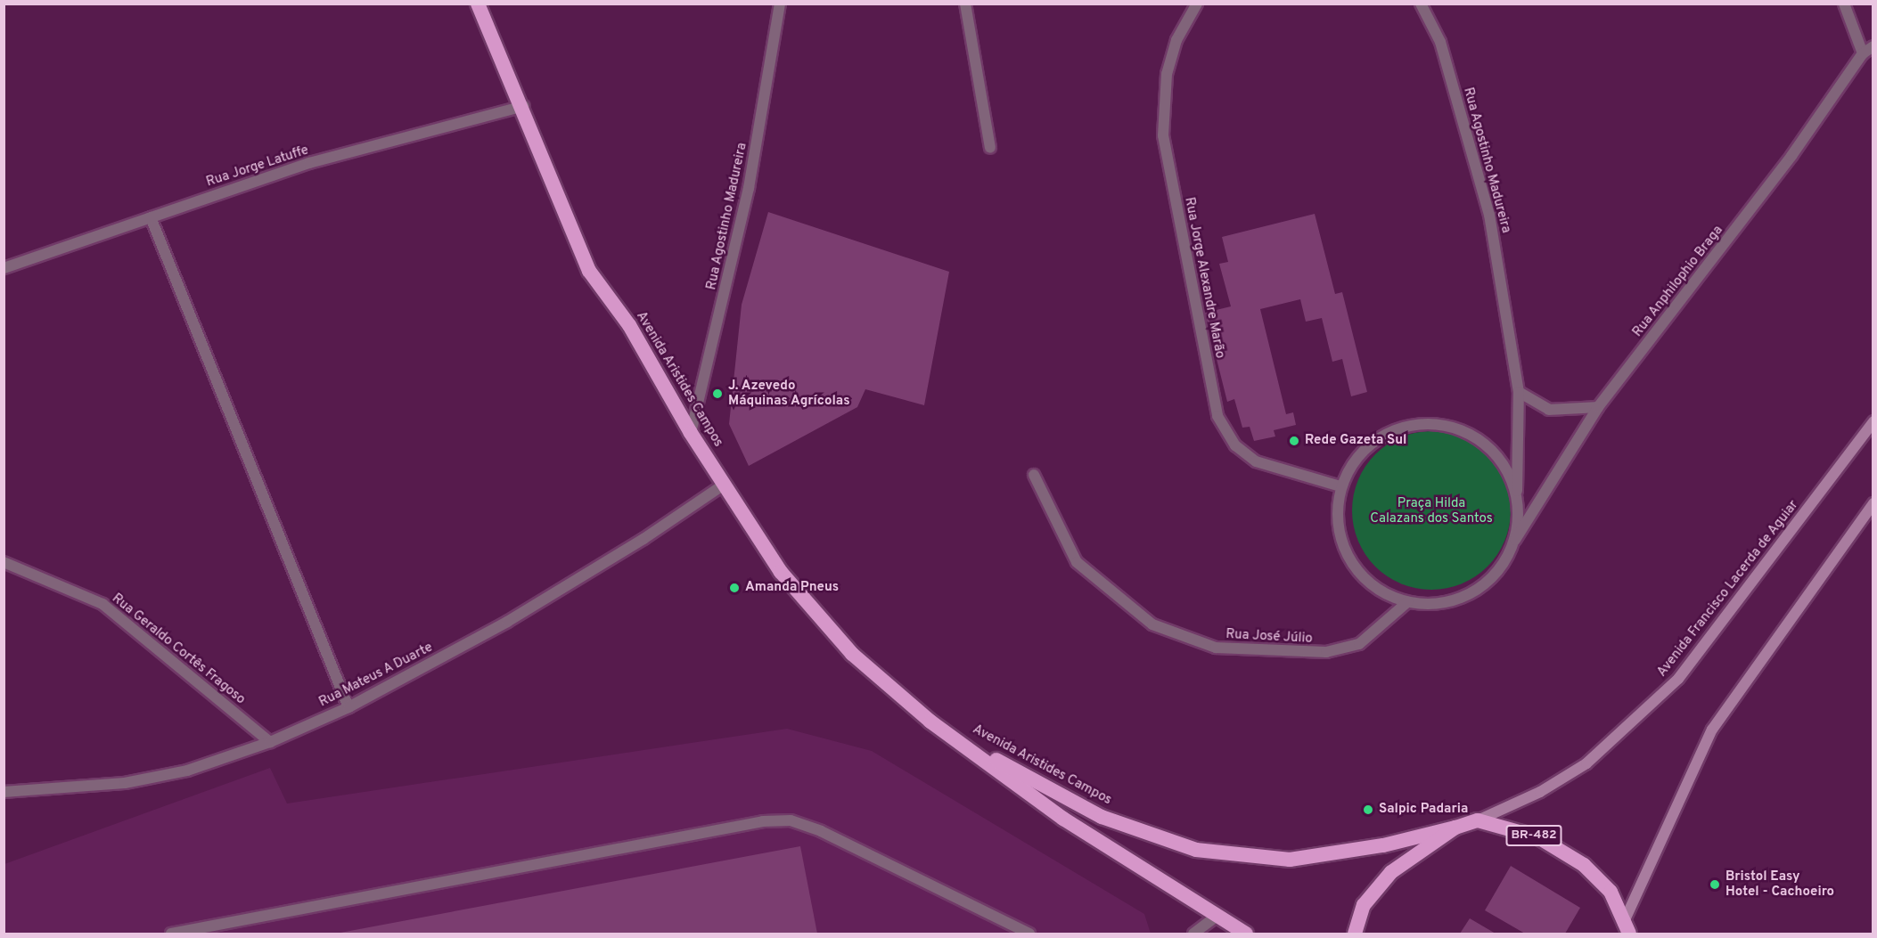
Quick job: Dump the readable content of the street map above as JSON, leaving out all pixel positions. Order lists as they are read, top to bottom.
{
  "streets": {
    "highway": ["Avenida Aristides Campos", "BR-482"],
    "main road": ["Avenida Francisco Lacerda de Aguiar"],
    "street": [
      "Rua Agostinho Madureira",
      "Rua Jorge Latuffe",
      "Rua Jorge Alexandre Marão",
      "Rua Anphilophio Braga",
      "Rua José Júlio",
      "Rua Geraldo Cortês Fragoso",
      "Rua Mateus A Duarte"
    ]
  },
  "crossings": [
    ["Rua Agostinho Madureira", "Rua Jorge Alexandre Marão"],
    ["Rua Agostinho Madureira", "Rua Anphilophio Braga"],
    ["Rua Agostinho Madureira", "Avenida Aristides Campos"],
    ["Rua Agostinho Madureira", "Rua José Júlio"],
    ["Rua Jorge Latuffe", "Avenida Aristides Campos"],
    ["Rua Jorge Alexandre Marão", "Rua Anphilophio Braga"],
    ["Rua Jorge Alexandre Marão", "Rua José Júlio"],
    ["Rua Anphilophio Braga", "Rua José Júlio"],
    ["Avenida Aristides Campos", "Rua Mateus A Duarte"],
    ["Avenida Francisco Lacerda de Aguiar", "BR-482"],
    ["Rua Geraldo Cortês Fragoso", "Rua Mateus A Duarte"]
  ],
  "parks": ["Praça Hilda Calazans dos Santos"],
  "places": [
    "J. Azevedo Máquinas Agrícolas",
    "Rede Gazeta Sul",
    "Amanda Pneus",
    "Salpic Padaria",
    "Bristol Easy Hotel - Cachoeiro"
  ]
}
